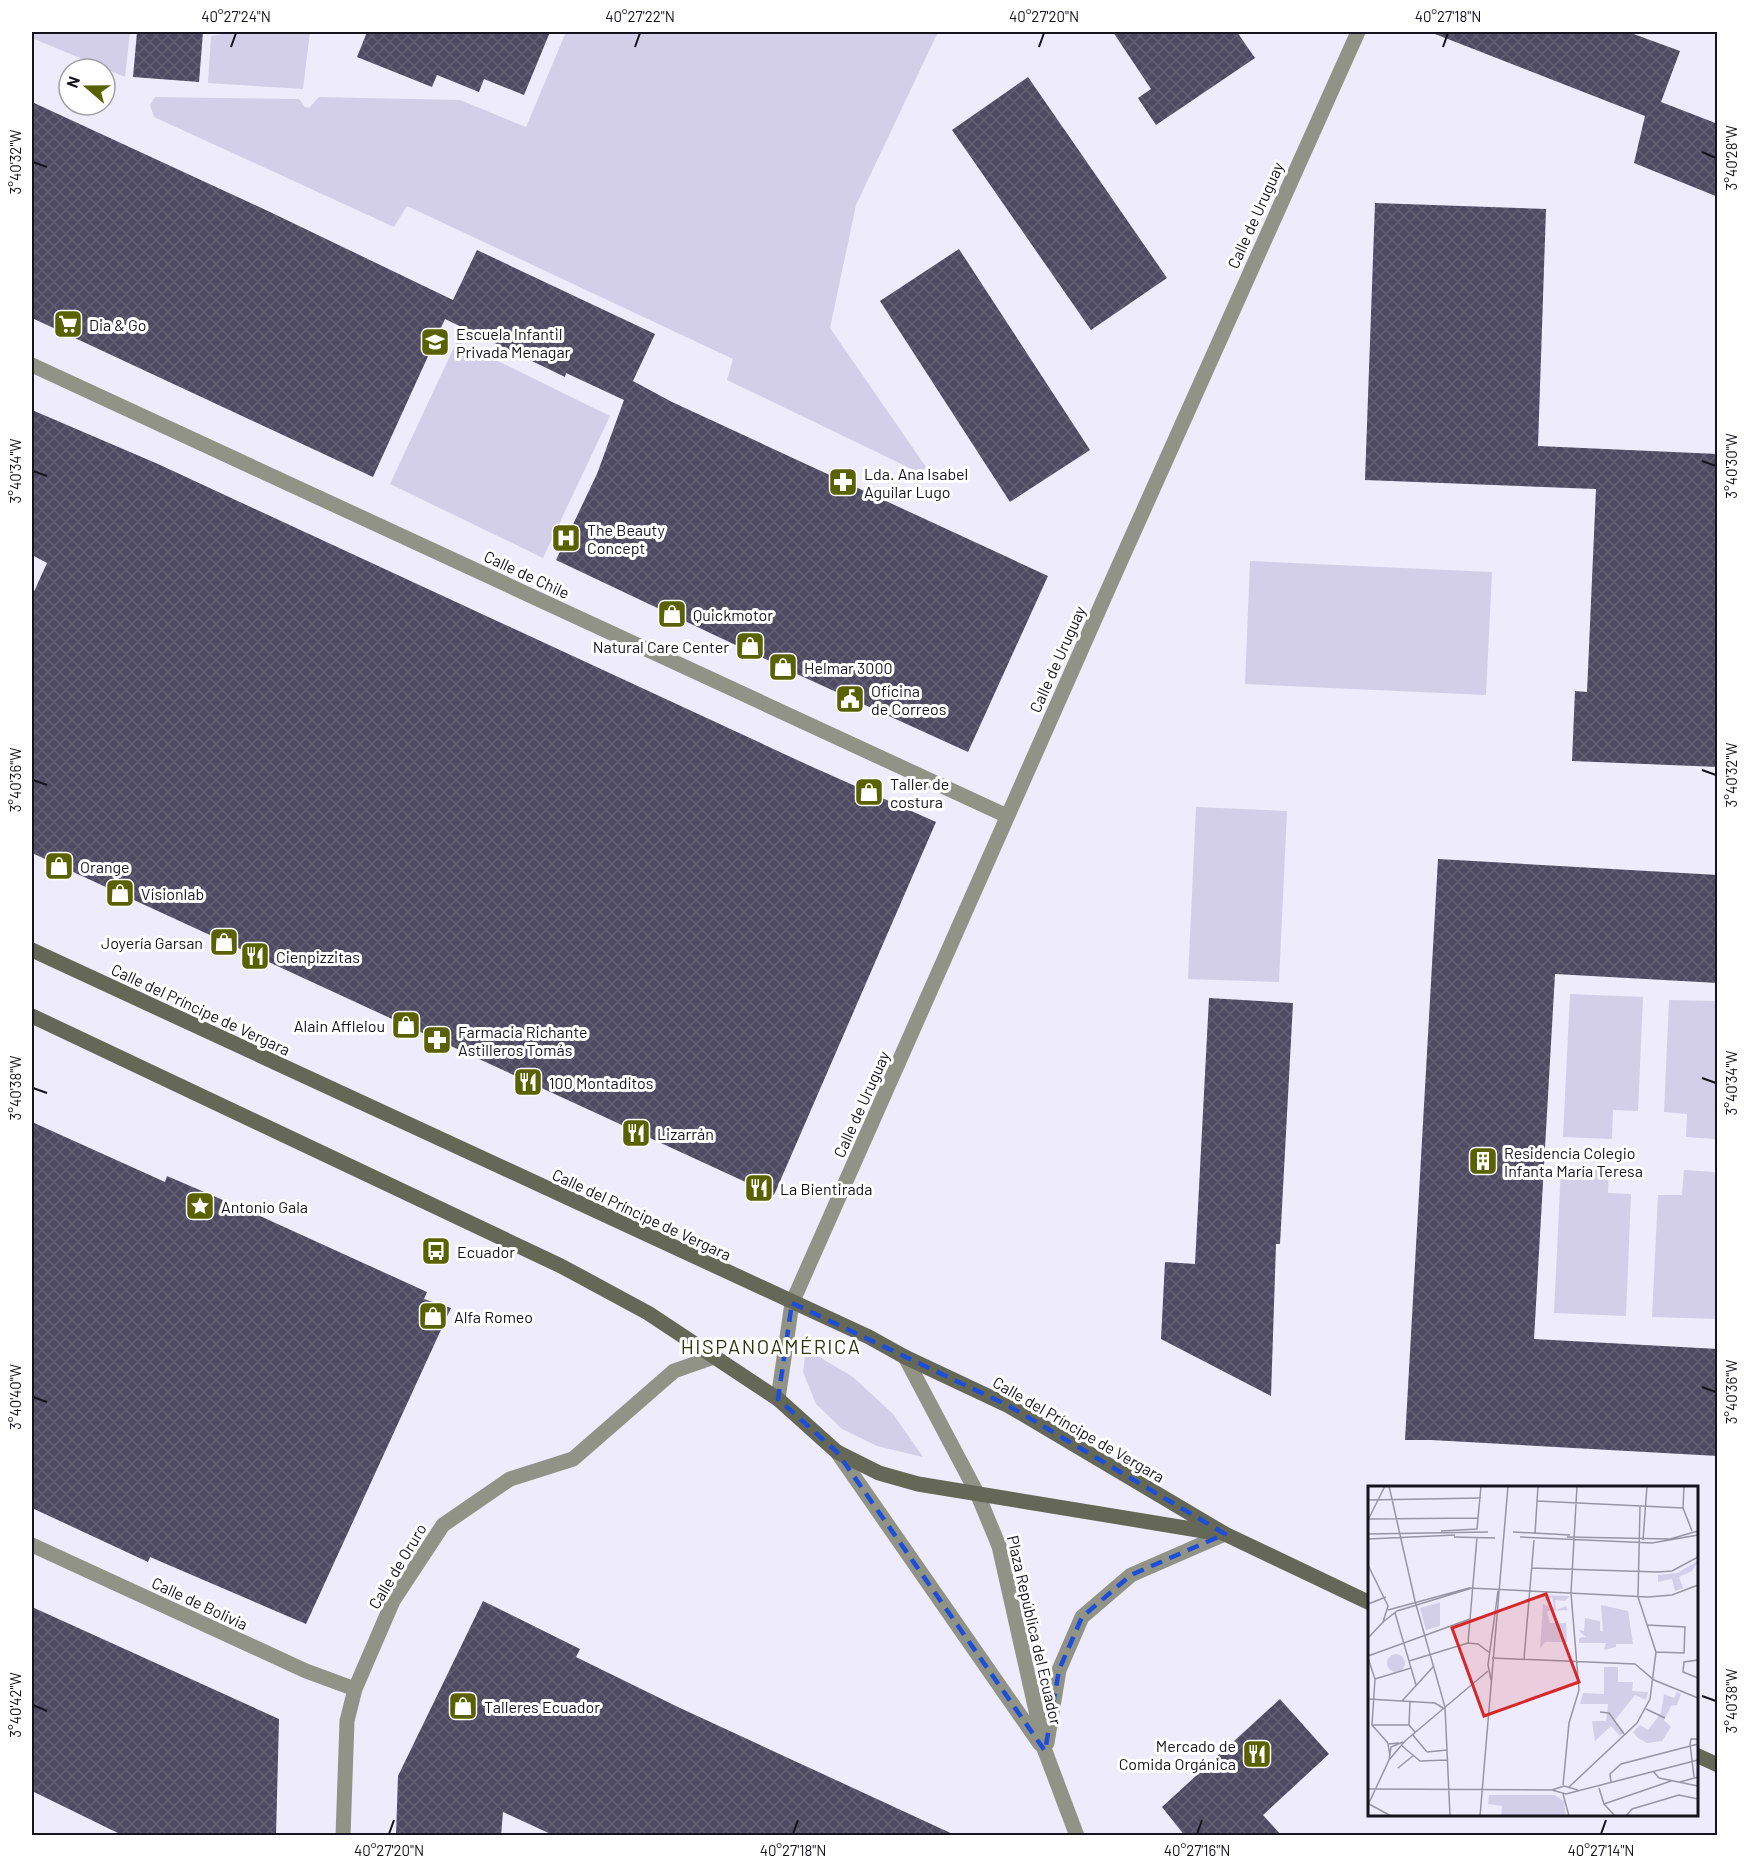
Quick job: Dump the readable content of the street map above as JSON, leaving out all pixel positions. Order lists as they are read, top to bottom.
{
  "streets": {
    "main road": ["Calle del Príncipe de Vergara"],
    "street": [
      "Calle de Uruguay",
      "Calle de Chile",
      "Calle de Oruro",
      "Calle de Bolivia",
      "Plaza República del Ecuador"
    ]
  },
  "crossings": [
    ["Calle de Uruguay", "Calle de Chile"],
    ["Calle de Uruguay", "Calle del Príncipe de Vergara"],
    ["Calle del Príncipe de Vergara", "Calle de Oruro"],
    ["Calle del Príncipe de Vergara", "Plaza República del Ecuador"],
    ["Calle de Oruro", "Calle de Bolivia"]
  ],
  "districts": ["HISPANOAMÉRICA"],
  "places": {
    "supermarket": ["Dia & Go"],
    "school or university": ["Escuela Infantil Privada Menagar"],
    "pharmacy": ["Lda. Ana Isabel Aguilar Lugo", "Farmacia Richante Astilleros Tomás"],
    "hospital": ["The Beauty Concept"],
    "shop": [
      "Quickmotor",
      "Natural Care Center",
      "Helmar 3000",
      "Taller de costura",
      "Orange",
      "Visionlab",
      "Joyería Garsan",
      "Alain Afflelou",
      "Alfa Romeo",
      "Talleres Ecuador"
    ],
    "public building": ["Oficina de Correos"],
    "restaurant": [
      "Cienpizzitas",
      "100 Montaditos",
      "Lizarrán",
      "La Bientirada",
      "Mercado de Comida Orgánica"
    ],
    "building": ["Residencia Colegio Infanta María Teresa"],
    "place": ["Antonio Gala"],
    "bus stop": ["Ecuador"]
  },
  "north": "left",
  "coordinates": [
    "40°27'24\"N",
    "40°27'22\"N",
    "40°27'20\"N",
    "40°27'18\"N",
    "3°40'28\"W",
    "3°40'32\"W",
    "3°40'30\"W",
    "3°40'34\"W",
    "3°40'36\"W",
    "3°40'38\"W",
    "3°40'40\"W",
    "3°40'42\"W",
    "40°27'16\"N",
    "40°27'14\"N"
  ]
}
